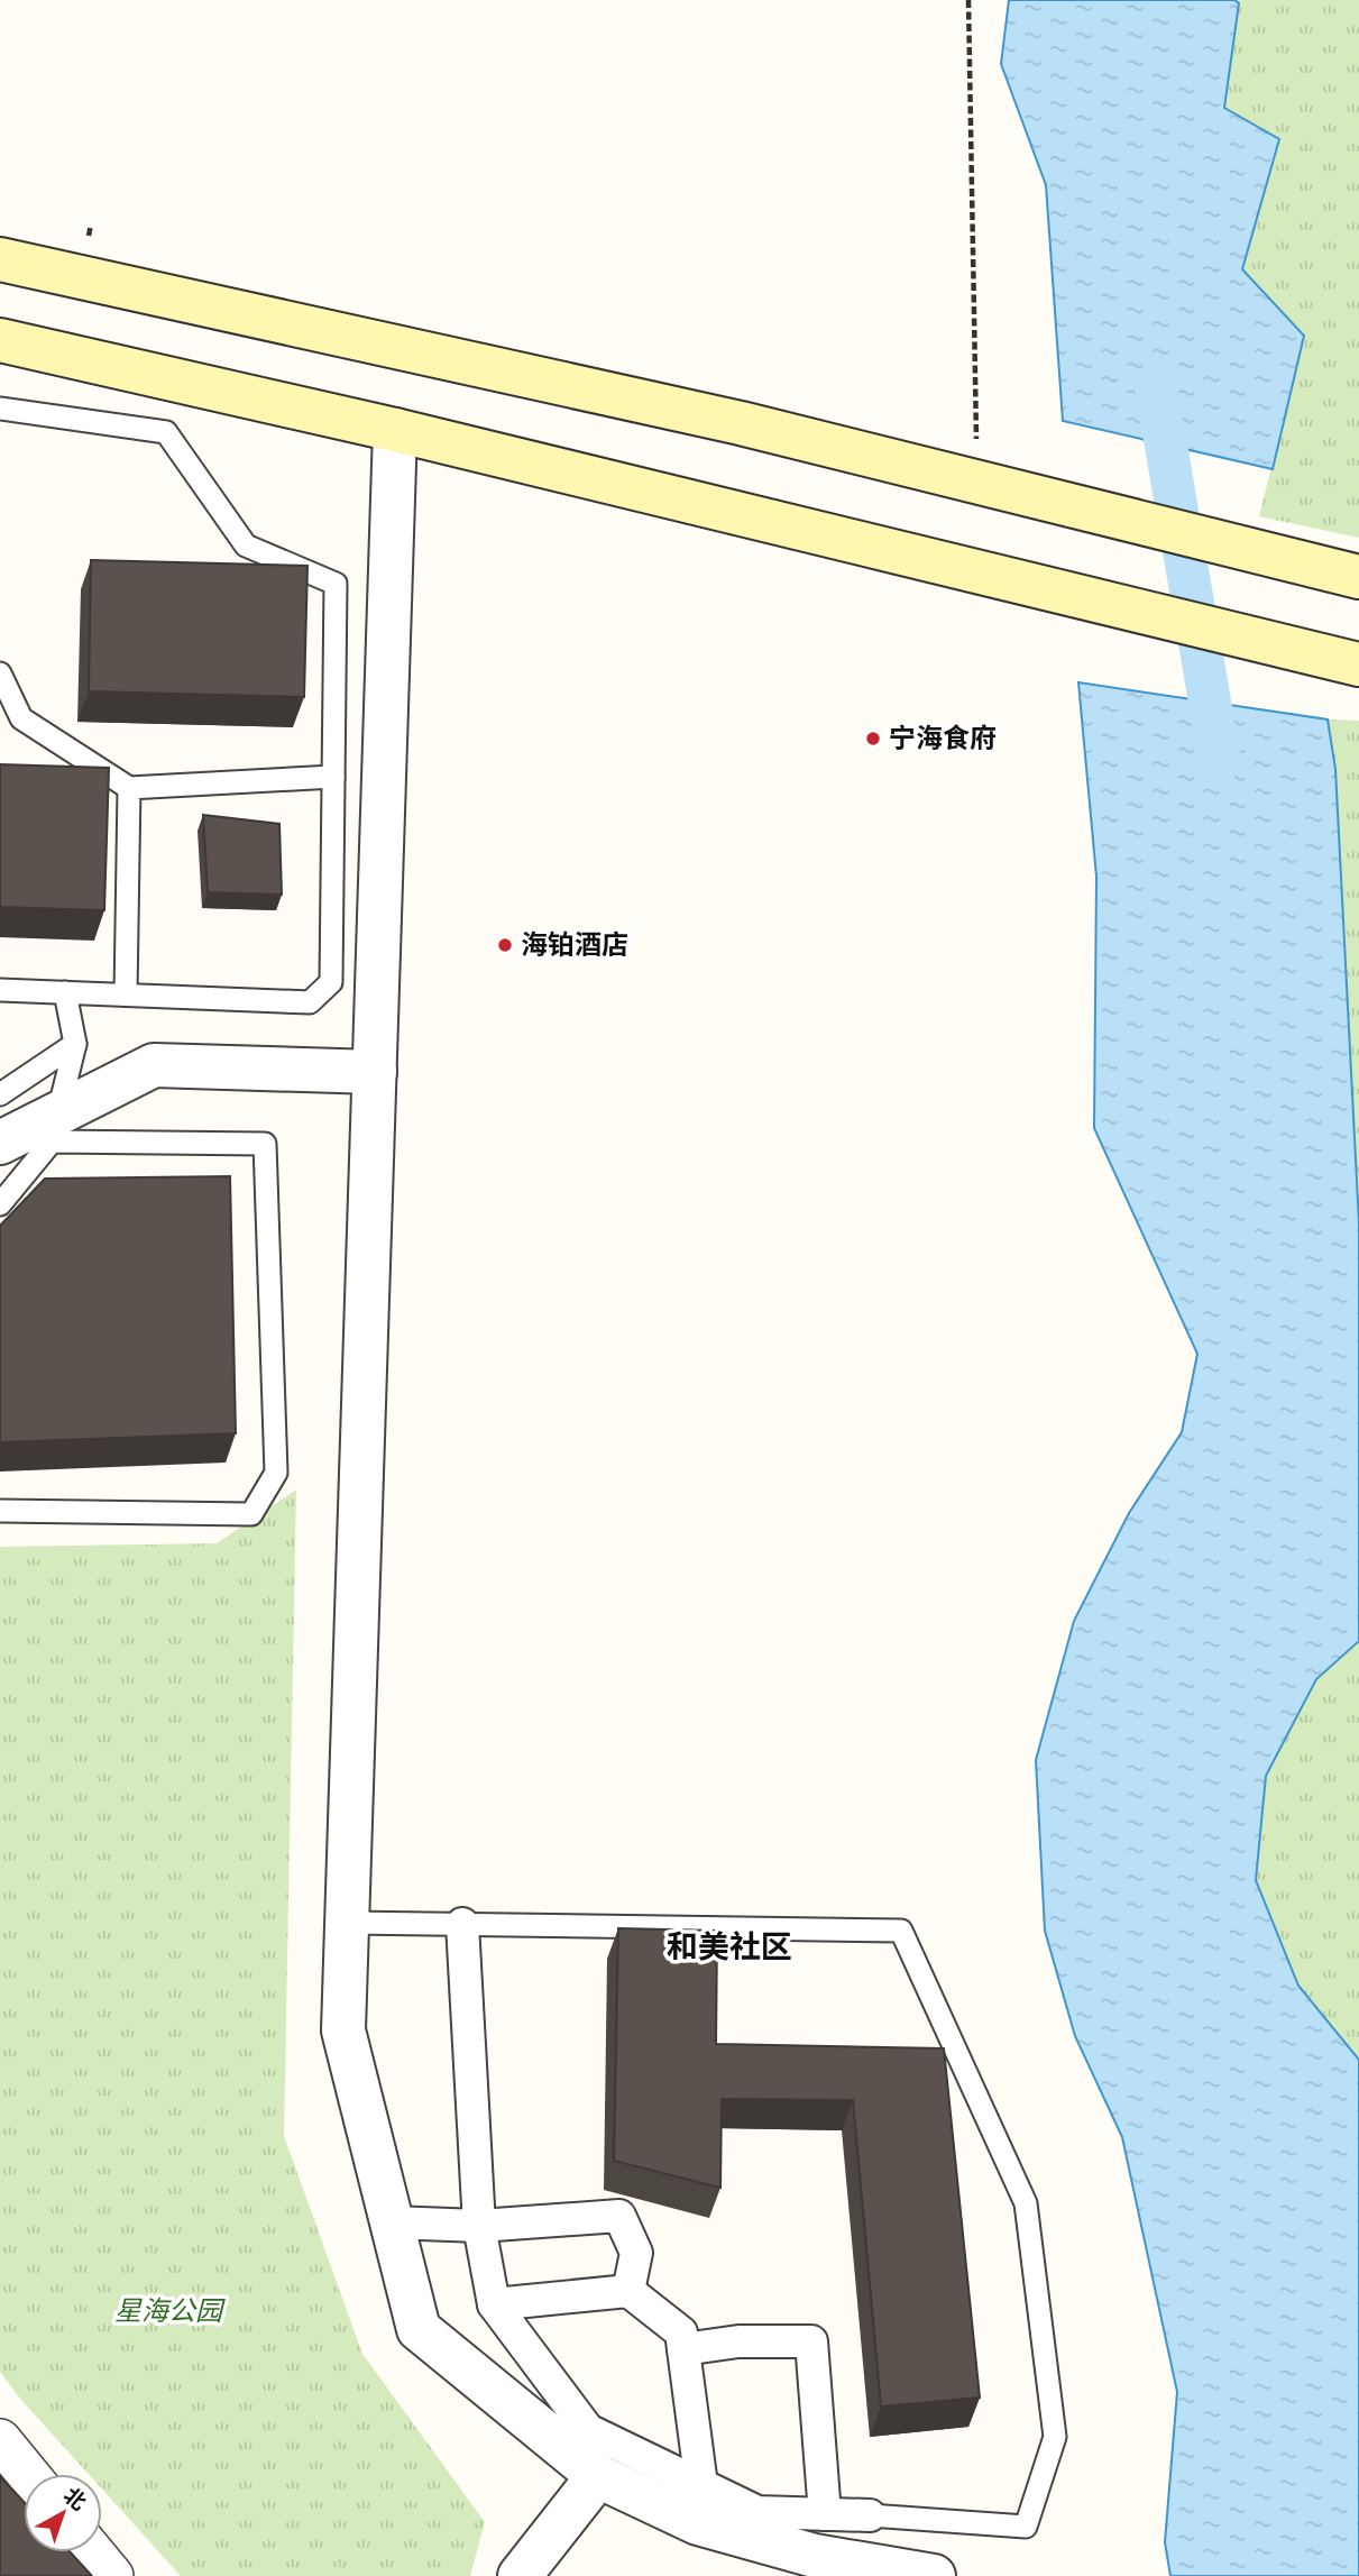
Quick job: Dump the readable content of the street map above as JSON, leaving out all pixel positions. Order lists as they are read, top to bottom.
{
  "districts": ["和美社区"],
  "parks": ["星海公园"],
  "places": ["宁海食府", "海铂酒店"],
  "north": "top right"
}
